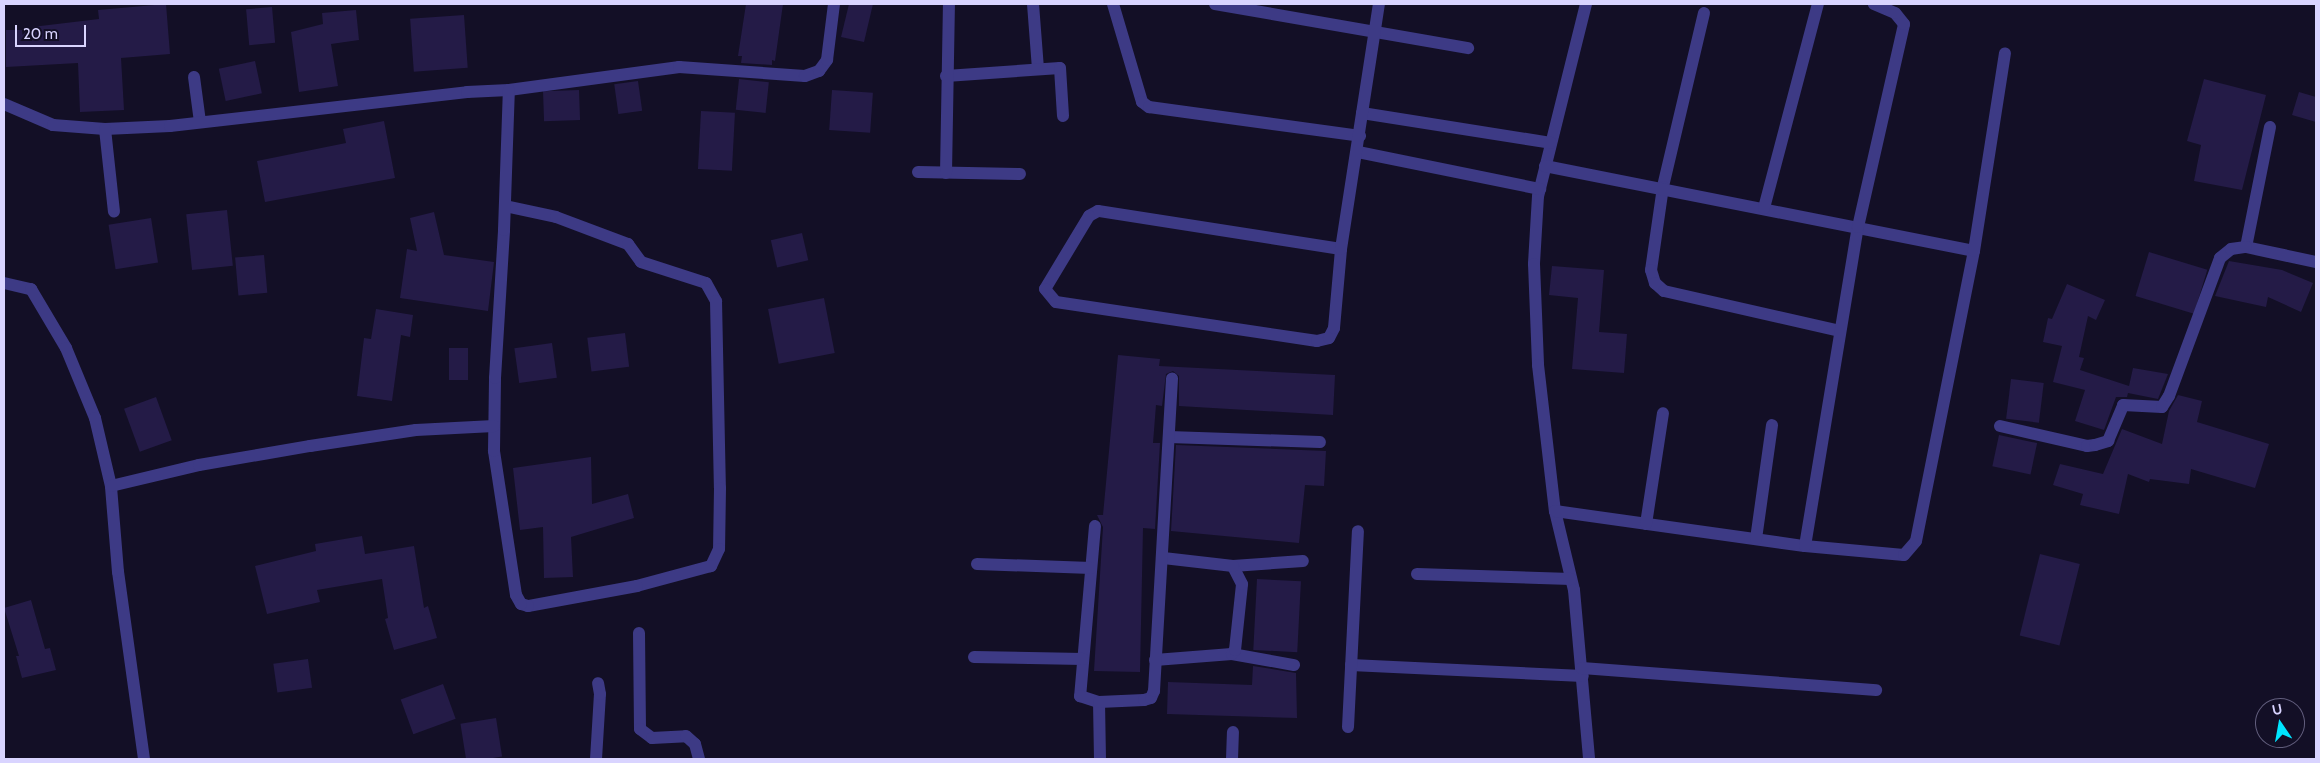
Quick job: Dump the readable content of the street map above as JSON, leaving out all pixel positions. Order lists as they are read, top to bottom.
{
  "scale_bar": "20 m",
  "north": "top"
}
